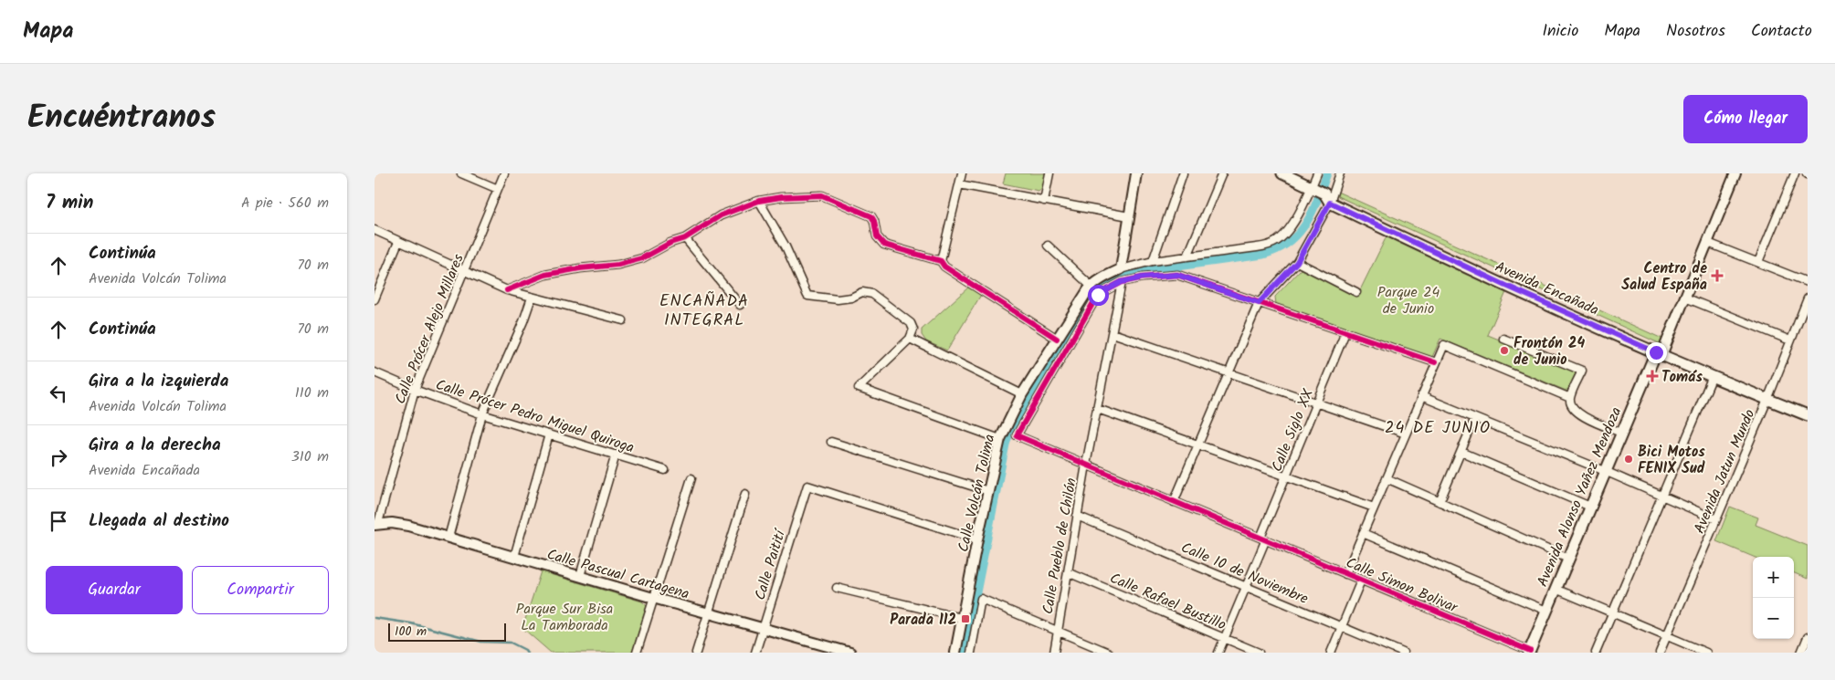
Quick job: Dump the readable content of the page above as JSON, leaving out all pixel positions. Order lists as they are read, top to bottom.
{
  "streets": {
    "main road": ["Avenida Encañada", "Avenida Alonso Yañez Mendoza"],
    "street": [
      "Calle Prócer Alejo Millares",
      "Calle Prócer Pedro Miguel Quiroga",
      "Calle Siglo XX",
      "Avenida Jatun Mundo",
      "Calle Volcán Tolima",
      "Calle Pueblo de Chilón",
      "Calle Paitití",
      "Calle 10 de Noviembre",
      "Calle Pascual Cartagena",
      "Calle Simon Bolivar",
      "Calle Rafael Bustillo"
    ]
  },
  "crossings": [
    ["Avenida Encañada", "Avenida Jatun Mundo"],
    ["Avenida Encañada", "Avenida Alonso Yañez Mendoza"],
    ["Calle Prócer Alejo Millares", "Calle Prócer Pedro Miguel Quiroga"],
    ["Calle Prócer Alejo Millares", "Calle Pascual Cartagena"],
    ["Calle Siglo XX", "Calle 10 de Noviembre"],
    ["Calle Siglo XX", "Calle Simon Bolivar"],
    ["Calle Siglo XX", "Calle Rafael Bustillo"],
    ["Calle Volcán Tolima", "Calle Paitití"],
    ["Avenida Alonso Yañez Mendoza", "Calle Simon Bolivar"],
    ["Calle Pueblo de Chilón", "Calle 10 de Noviembre"],
    ["Calle Pueblo de Chilón", "Calle Rafael Bustillo"],
    ["Calle Paitití", "Calle Pascual Cartagena"]
  ],
  "districts": ["ENCAÑADA INTEGRAL", "24 DE JUNIO"],
  "parks": ["Parque 24 de Junio", "Parque Sur Bisa La Tamborada"],
  "places": {
    "health": ["Centro de Salud España", "Tomás"],
    "other": ["Frontón 24 de Junio", "Bici Motos FENIX Sud"],
    "transit": ["Parada 112"]
  },
  "scale_bar": "100 m",
  "page": {
    "header": "Mapa",
    "nav": [
      "Inicio",
      "Mapa",
      "Nosotros",
      "Contacto"
    ],
    "title": "Encuéntranos",
    "buttons": [
      "Cómo llegar",
      ["Guardar", "Compartir"]
    ],
    "heading": ["7 min", "A pie · 560 m"],
    "list": [
      ["Continúa", "Avenida Volcán Tolima", "70 m"],
      ["Continúa", "70 m"],
      ["Gira a la izquierda", "Avenida Volcán Tolima", "110 m"],
      ["Gira a la derecha", "Avenida Encañada", "310 m"],
      "Llegada al destino"
    ],
    "map_buttons": ["+", "−"],
    "scale": "100 m"
  }
}
